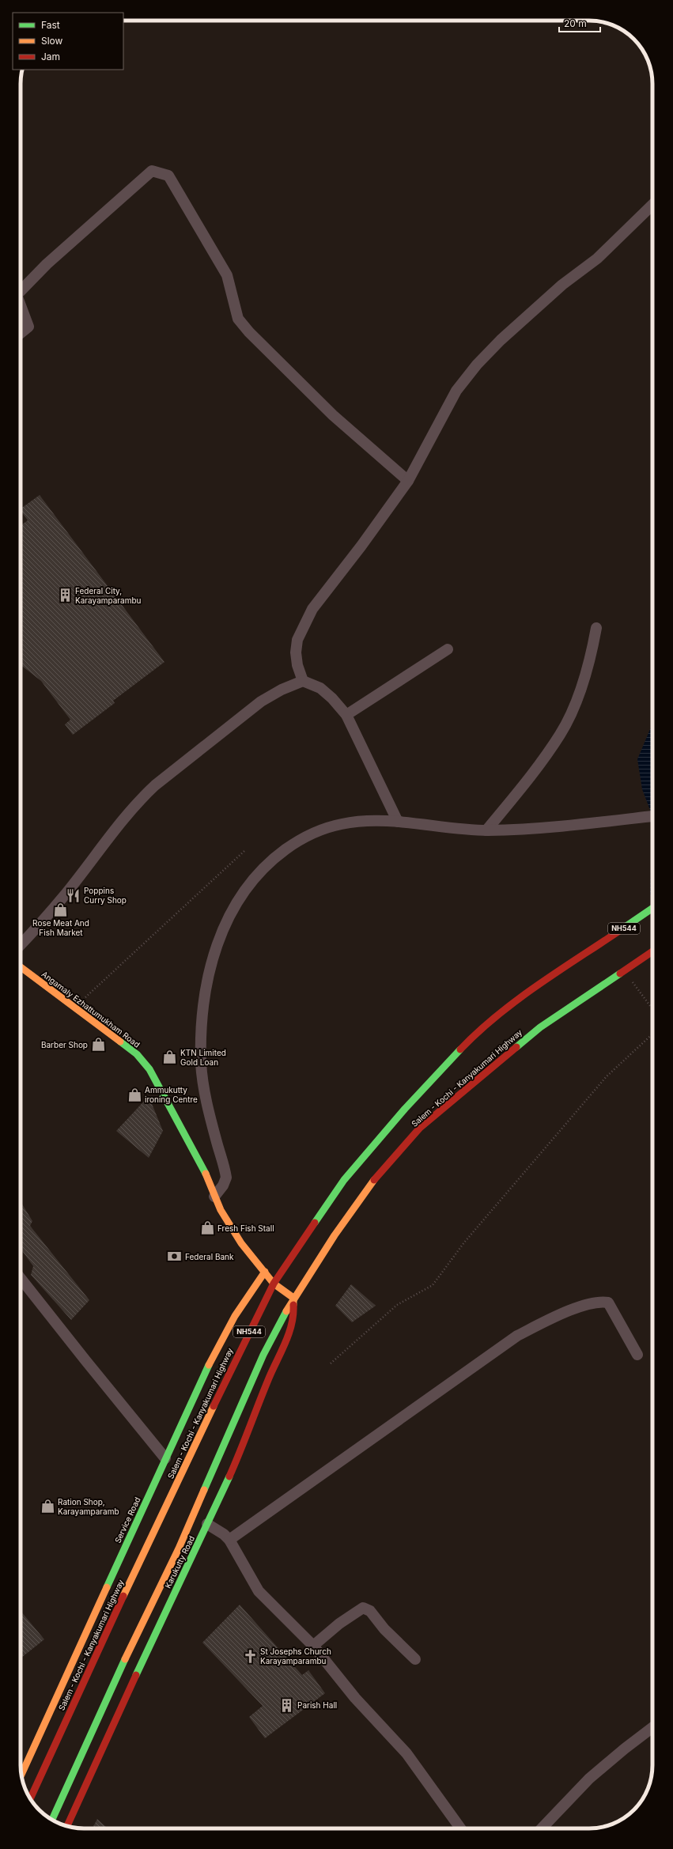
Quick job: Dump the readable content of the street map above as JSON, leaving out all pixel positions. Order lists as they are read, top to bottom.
{
  "streets": {
    "main road": [
      "NH544",
      "Angamaly Ezhattumukham Road",
      "Salem - Kochi - Kanyakumari Highway",
      "Service Road",
      "Karukutty Road"
    ]
  },
  "crossings": [
    ["NH544", "Salem - Kochi - Kanyakumari Highway"],
    ["Angamaly Ezhattumukham Road", "Salem - Kochi - Kanyakumari Highway"],
    ["Angamaly Ezhattumukham Road", "Service Road"],
    ["Angamaly Ezhattumukham Road", "Karukutty Road"],
    ["Salem - Kochi - Kanyakumari Highway", "Karukutty Road"]
  ],
  "places": {
    "building": ["Federal City, Karayamparambu", "Parish Hall"],
    "restaurant": ["Poppins Curry Shop"],
    "shop": [
      "Rose Meat And Fish Market",
      "Barber Shop",
      "KTN Limited Gold Loan",
      "Ammukutty ironing Centre",
      "Fresh Fish Stall",
      "Ration Shop, Karayamparamb"
    ],
    "bank": ["Federal Bank"],
    "church": ["St Josephs Church Karayamparambu"]
  },
  "legend": ["Fast", "Slow", "Jam"],
  "scale_bar": "20 m"
}
